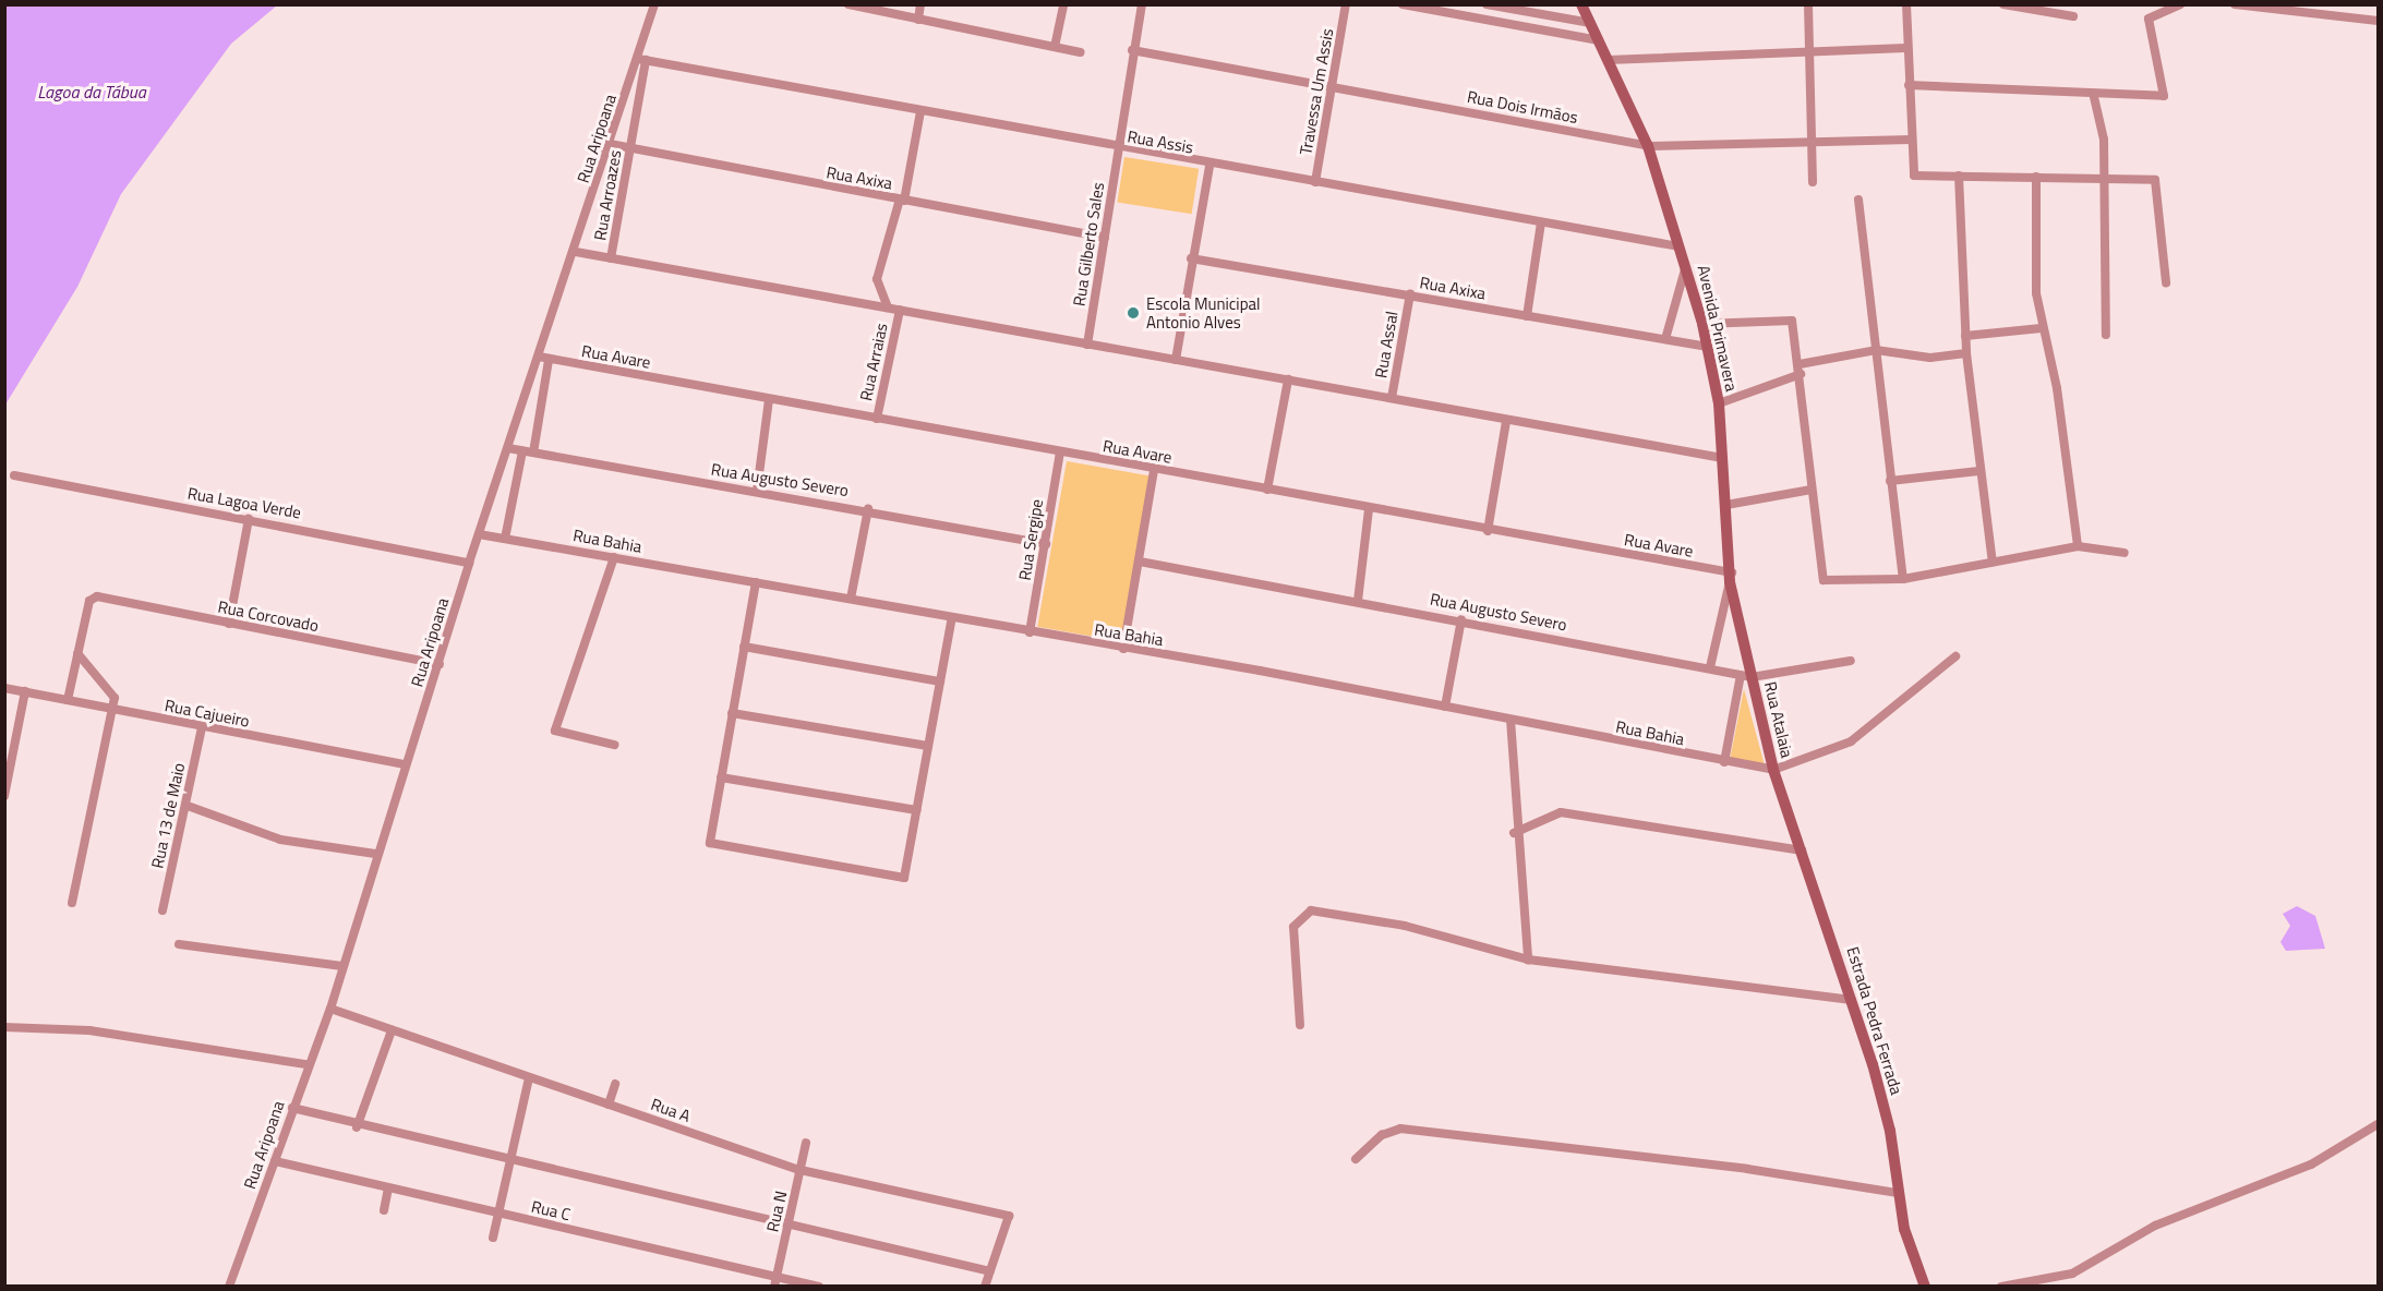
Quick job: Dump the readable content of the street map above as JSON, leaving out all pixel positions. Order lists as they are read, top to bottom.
{
  "streets": {
    "street": [
      "Travessa Um Assis",
      "Rua Dois Irmãos",
      "Rua Aripoana",
      "Rua Assis",
      "Rua Axixa",
      "Rua Arroazes",
      "Rua Gilberto Sales",
      "Avenida Primavera",
      "Rua Assal",
      "Rua Avare",
      "Rua Arraias",
      "Rua Augusto Severo",
      "Rua Lagoa Verde",
      "Rua Sergipe",
      "Rua Bahia",
      "Rua Corcovado",
      "Rua Cajueiro",
      "Rua Atalaia",
      "Rua 13 de Maio",
      "Estrada Pedra Ferrada",
      "Rua A",
      "Rua C",
      "Rua N"
    ]
  },
  "crossings": [
    ["Travessa Um Assis", "Rua Dois Irmãos"],
    ["Travessa Um Assis", "Rua Assis"],
    ["Rua Dois Irmãos", "Rua Gilberto Sales"],
    ["Rua Dois Irmãos", "Avenida Primavera"],
    ["Rua Aripoana", "Rua Assis"],
    ["Rua Aripoana", "Rua Axixa"],
    ["Rua Aripoana", "Rua Arroazes"],
    ["Rua Aripoana", "Rua Avare"],
    ["Rua Aripoana", "Rua Augusto Severo"],
    ["Rua Aripoana", "Rua Lagoa Verde"],
    ["Rua Aripoana", "Rua Bahia"],
    ["Rua Aripoana", "Rua Corcovado"],
    ["Rua Aripoana", "Rua Cajueiro"],
    ["Rua Aripoana", "Rua A"],
    ["Rua Aripoana", "Rua C"],
    ["Rua Assis", "Rua Arroazes"],
    ["Rua Assis", "Rua Gilberto Sales"],
    ["Rua Assis", "Avenida Primavera"],
    ["Rua Axixa", "Rua Arroazes"],
    ["Rua Axixa", "Rua Gilberto Sales"],
    ["Rua Axixa", "Avenida Primavera"],
    ["Rua Axixa", "Rua Assal"],
    ["Avenida Primavera", "Rua Avare"],
    ["Avenida Primavera", "Rua Augusto Severo"],
    ["Avenida Primavera", "Rua Atalaia"],
    ["Rua Avare", "Rua Arraias"],
    ["Rua Avare", "Rua Sergipe"],
    ["Rua Augusto Severo", "Rua Sergipe"],
    ["Rua Augusto Severo", "Rua Atalaia"],
    ["Rua Sergipe", "Rua Bahia"],
    ["Rua Bahia", "Rua Atalaia"],
    ["Rua Bahia", "Estrada Pedra Ferrada"],
    ["Rua Cajueiro", "Rua 13 de Maio"],
    ["Rua Atalaia", "Estrada Pedra Ferrada"],
    ["Rua A", "Rua N"],
    ["Rua C", "Rua N"]
  ],
  "water": ["Lagoa da Tábua"],
  "places": ["Escola Municipal Antonio Alves"]
}
